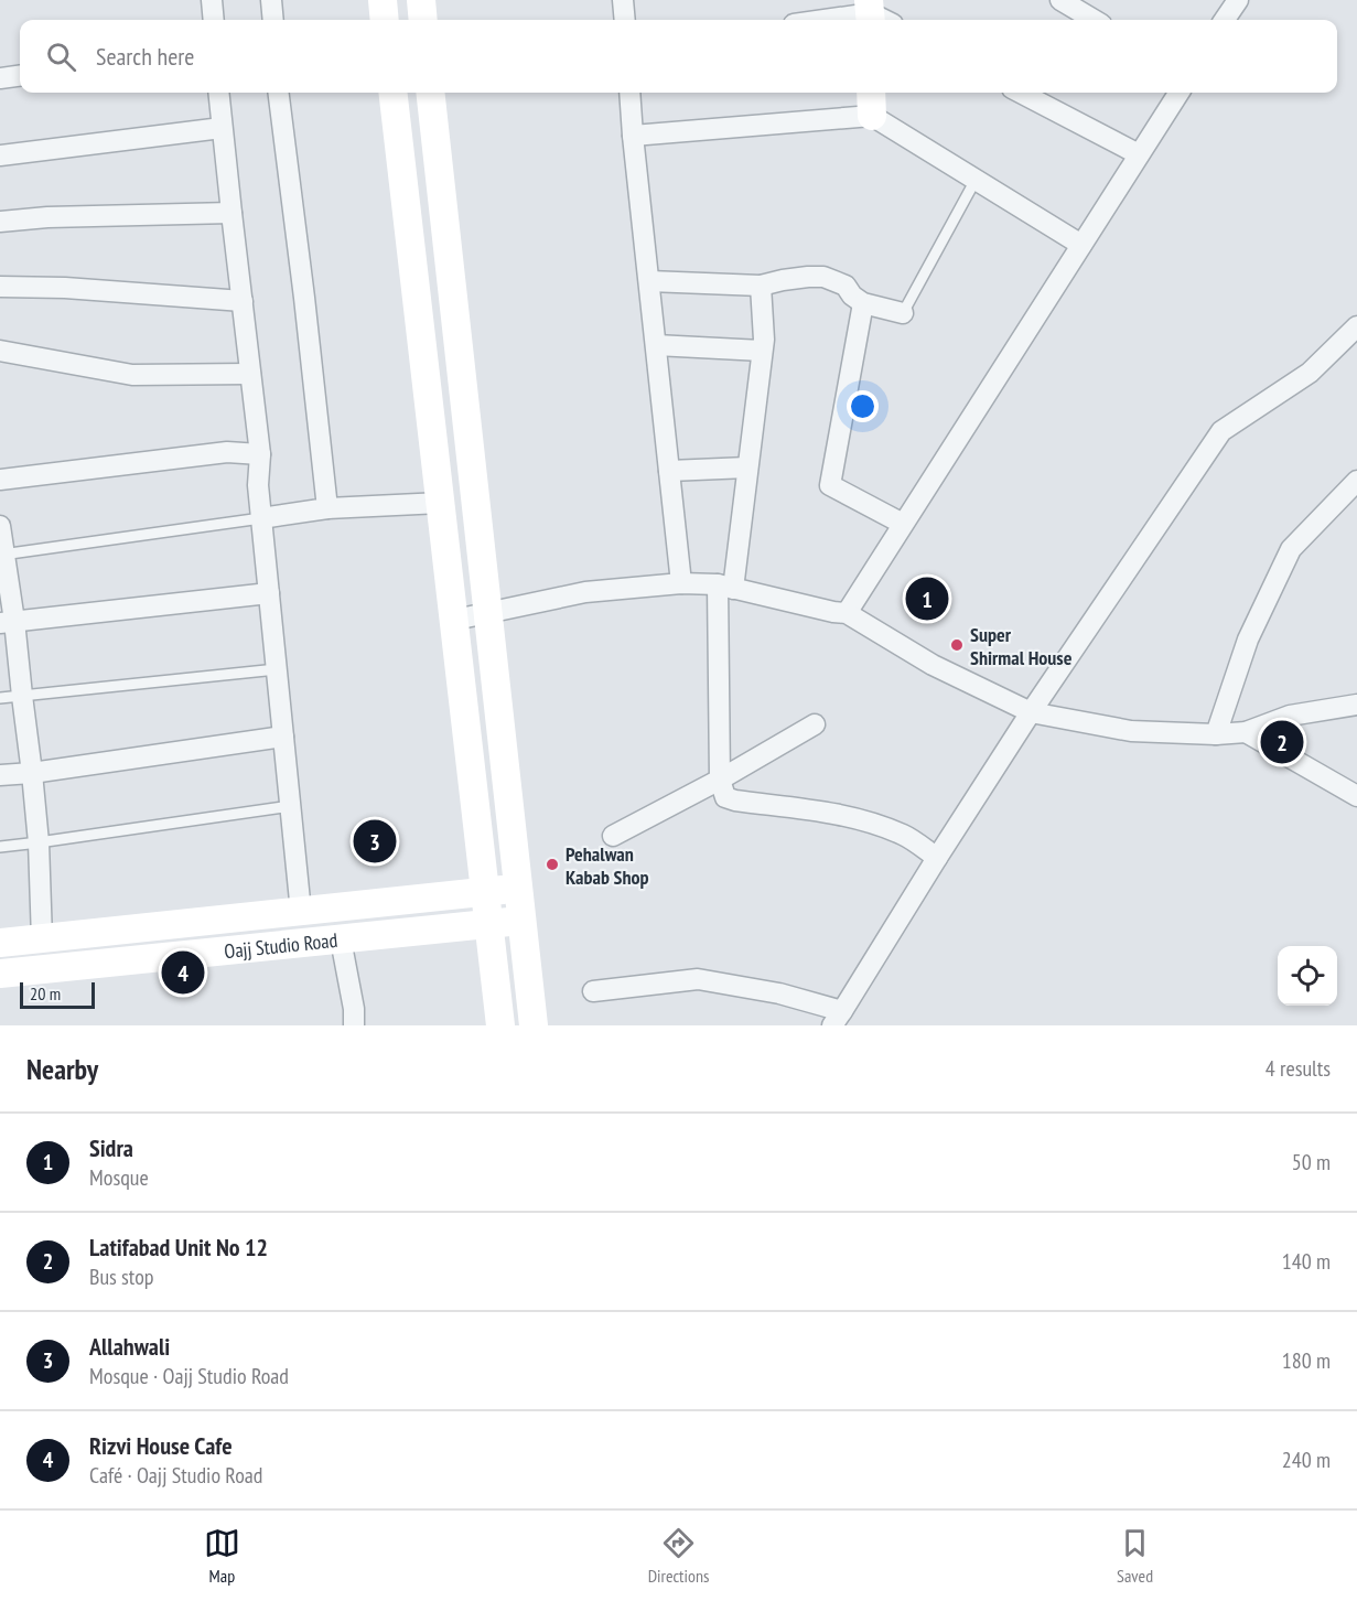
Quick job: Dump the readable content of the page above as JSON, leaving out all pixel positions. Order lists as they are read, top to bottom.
{
  "streets": {
    "main road": ["Oajj Studio Road"]
  },
  "places": ["Super Shirmal House", "Pehalwan Kabab Shop"],
  "scale_bar": "20 m",
  "page": {
    "search": "Search here",
    "pins": [
      "1",
      "2",
      "3",
      "4"
    ],
    "scale": "20 m",
    "heading": ["Nearby", "4 results"],
    "list": [
      {
        "mark": "1",
        "name": "Sidra",
        "note": "Mosque",
        "value": "50 m"
      },
      {
        "mark": "2",
        "name": "Latifabad Unit No 12",
        "note": "Bus stop",
        "value": "140 m"
      },
      {
        "mark": "3",
        "name": "Allahwali",
        "note": "Mosque · Oajj Studio Road",
        "value": "180 m"
      },
      {
        "mark": "4",
        "name": "Rizvi House Cafe",
        "note": "Café · Oajj Studio Road",
        "value": "240 m"
      }
    ],
    "nav": ["Map", "Directions", "Saved"]
  }
}
